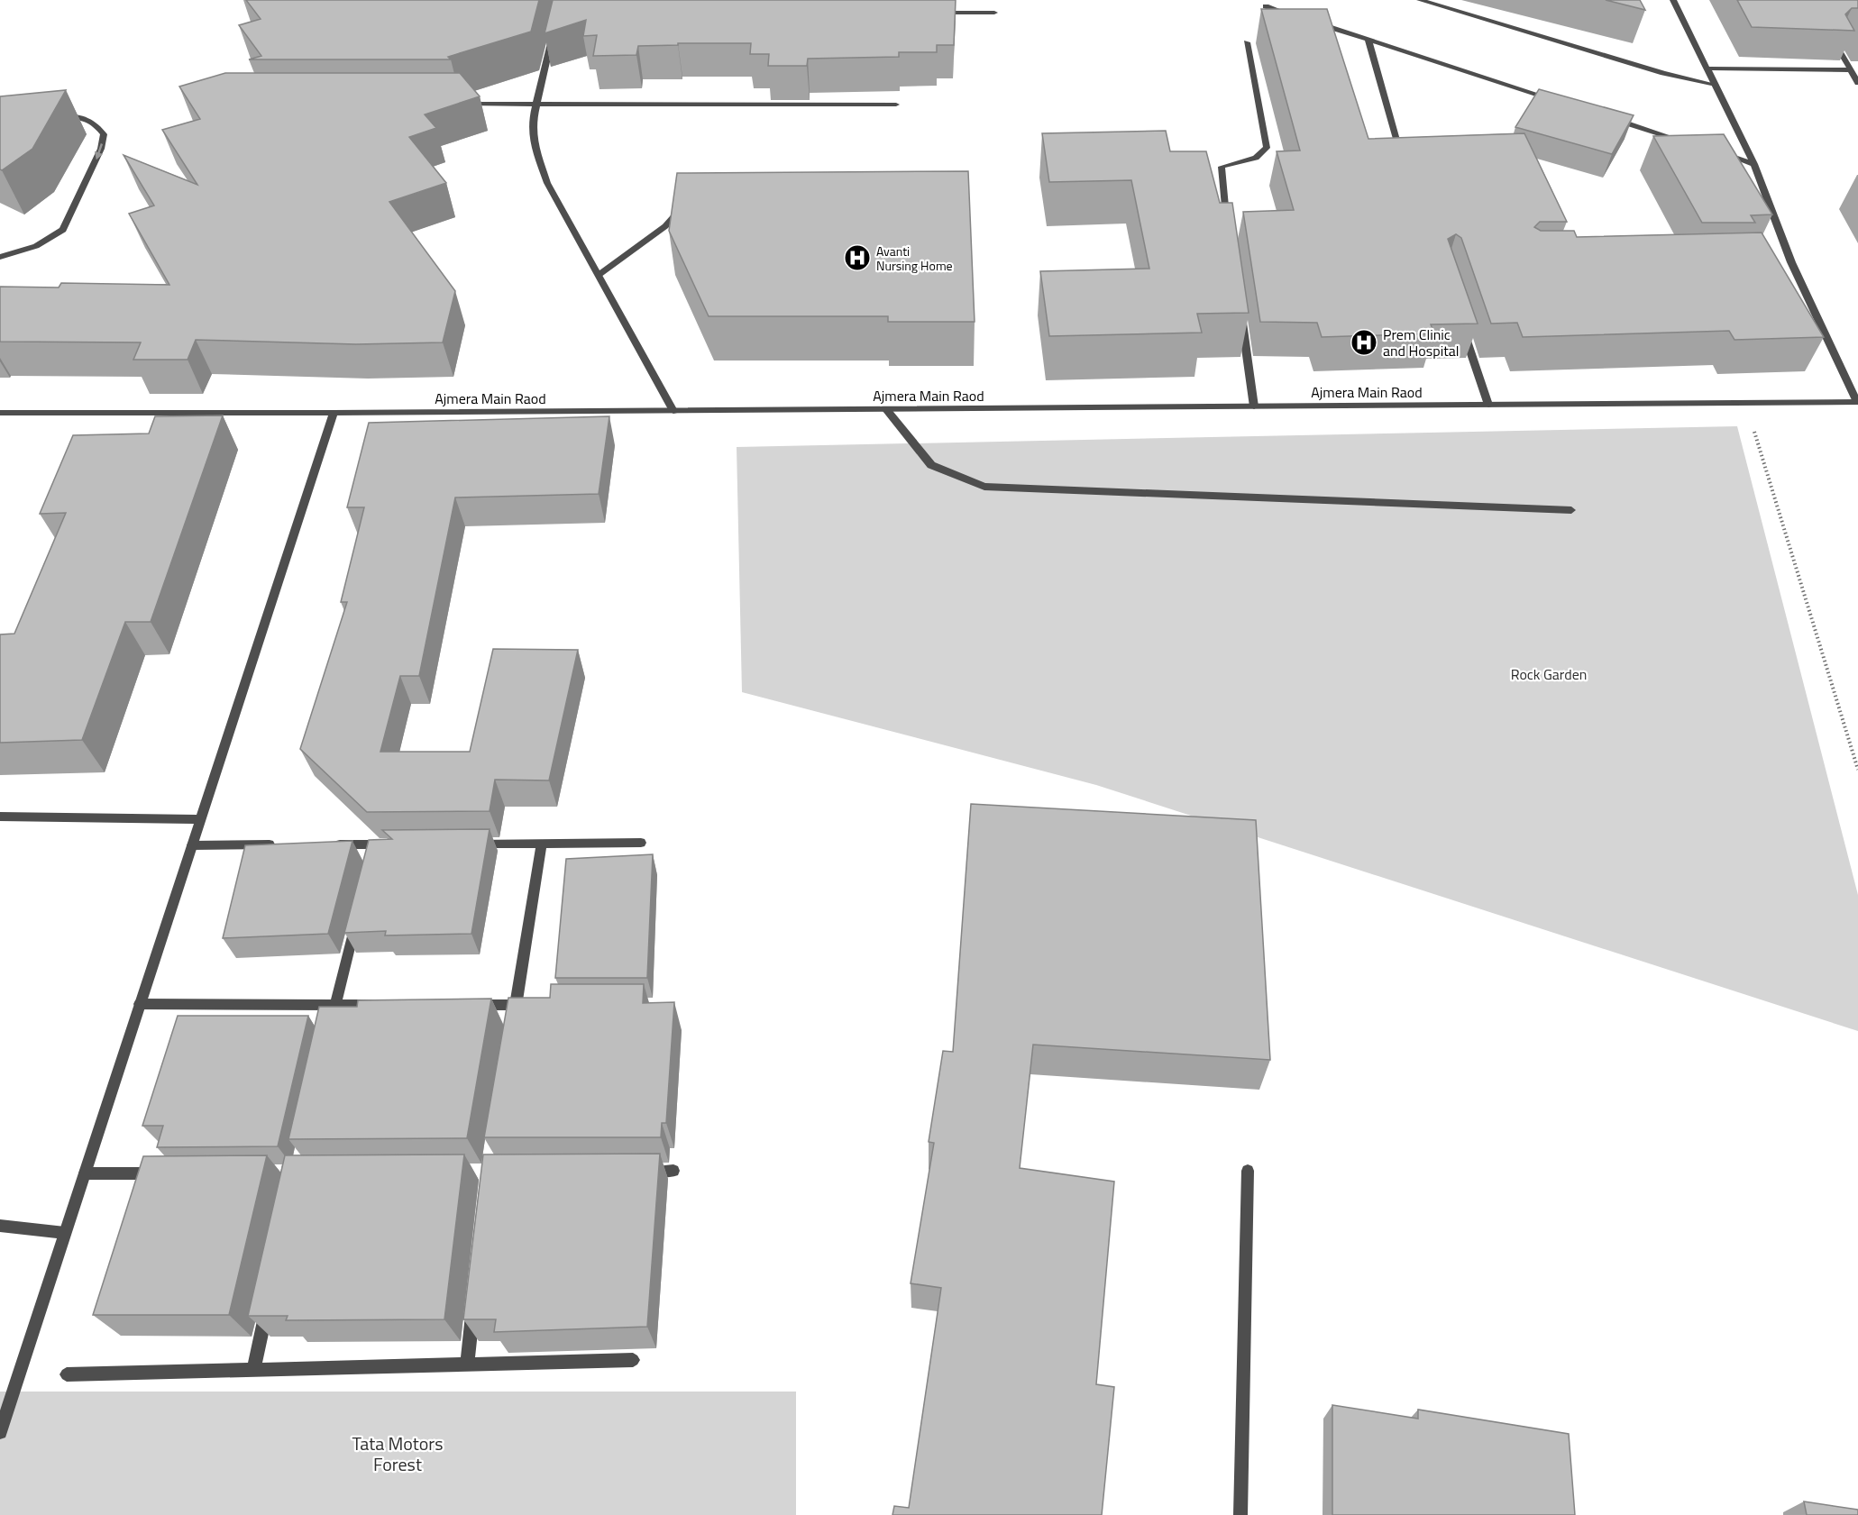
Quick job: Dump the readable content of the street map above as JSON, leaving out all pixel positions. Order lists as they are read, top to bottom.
{
  "streets": {
    "street": ["Ajmera Main Raod"]
  },
  "parks": ["Rock Garden", "Tata Motors Forest"],
  "places": {
    "hospital": ["Avanti Nursing Home", "Prem Clinic and Hospital"]
  }
}
